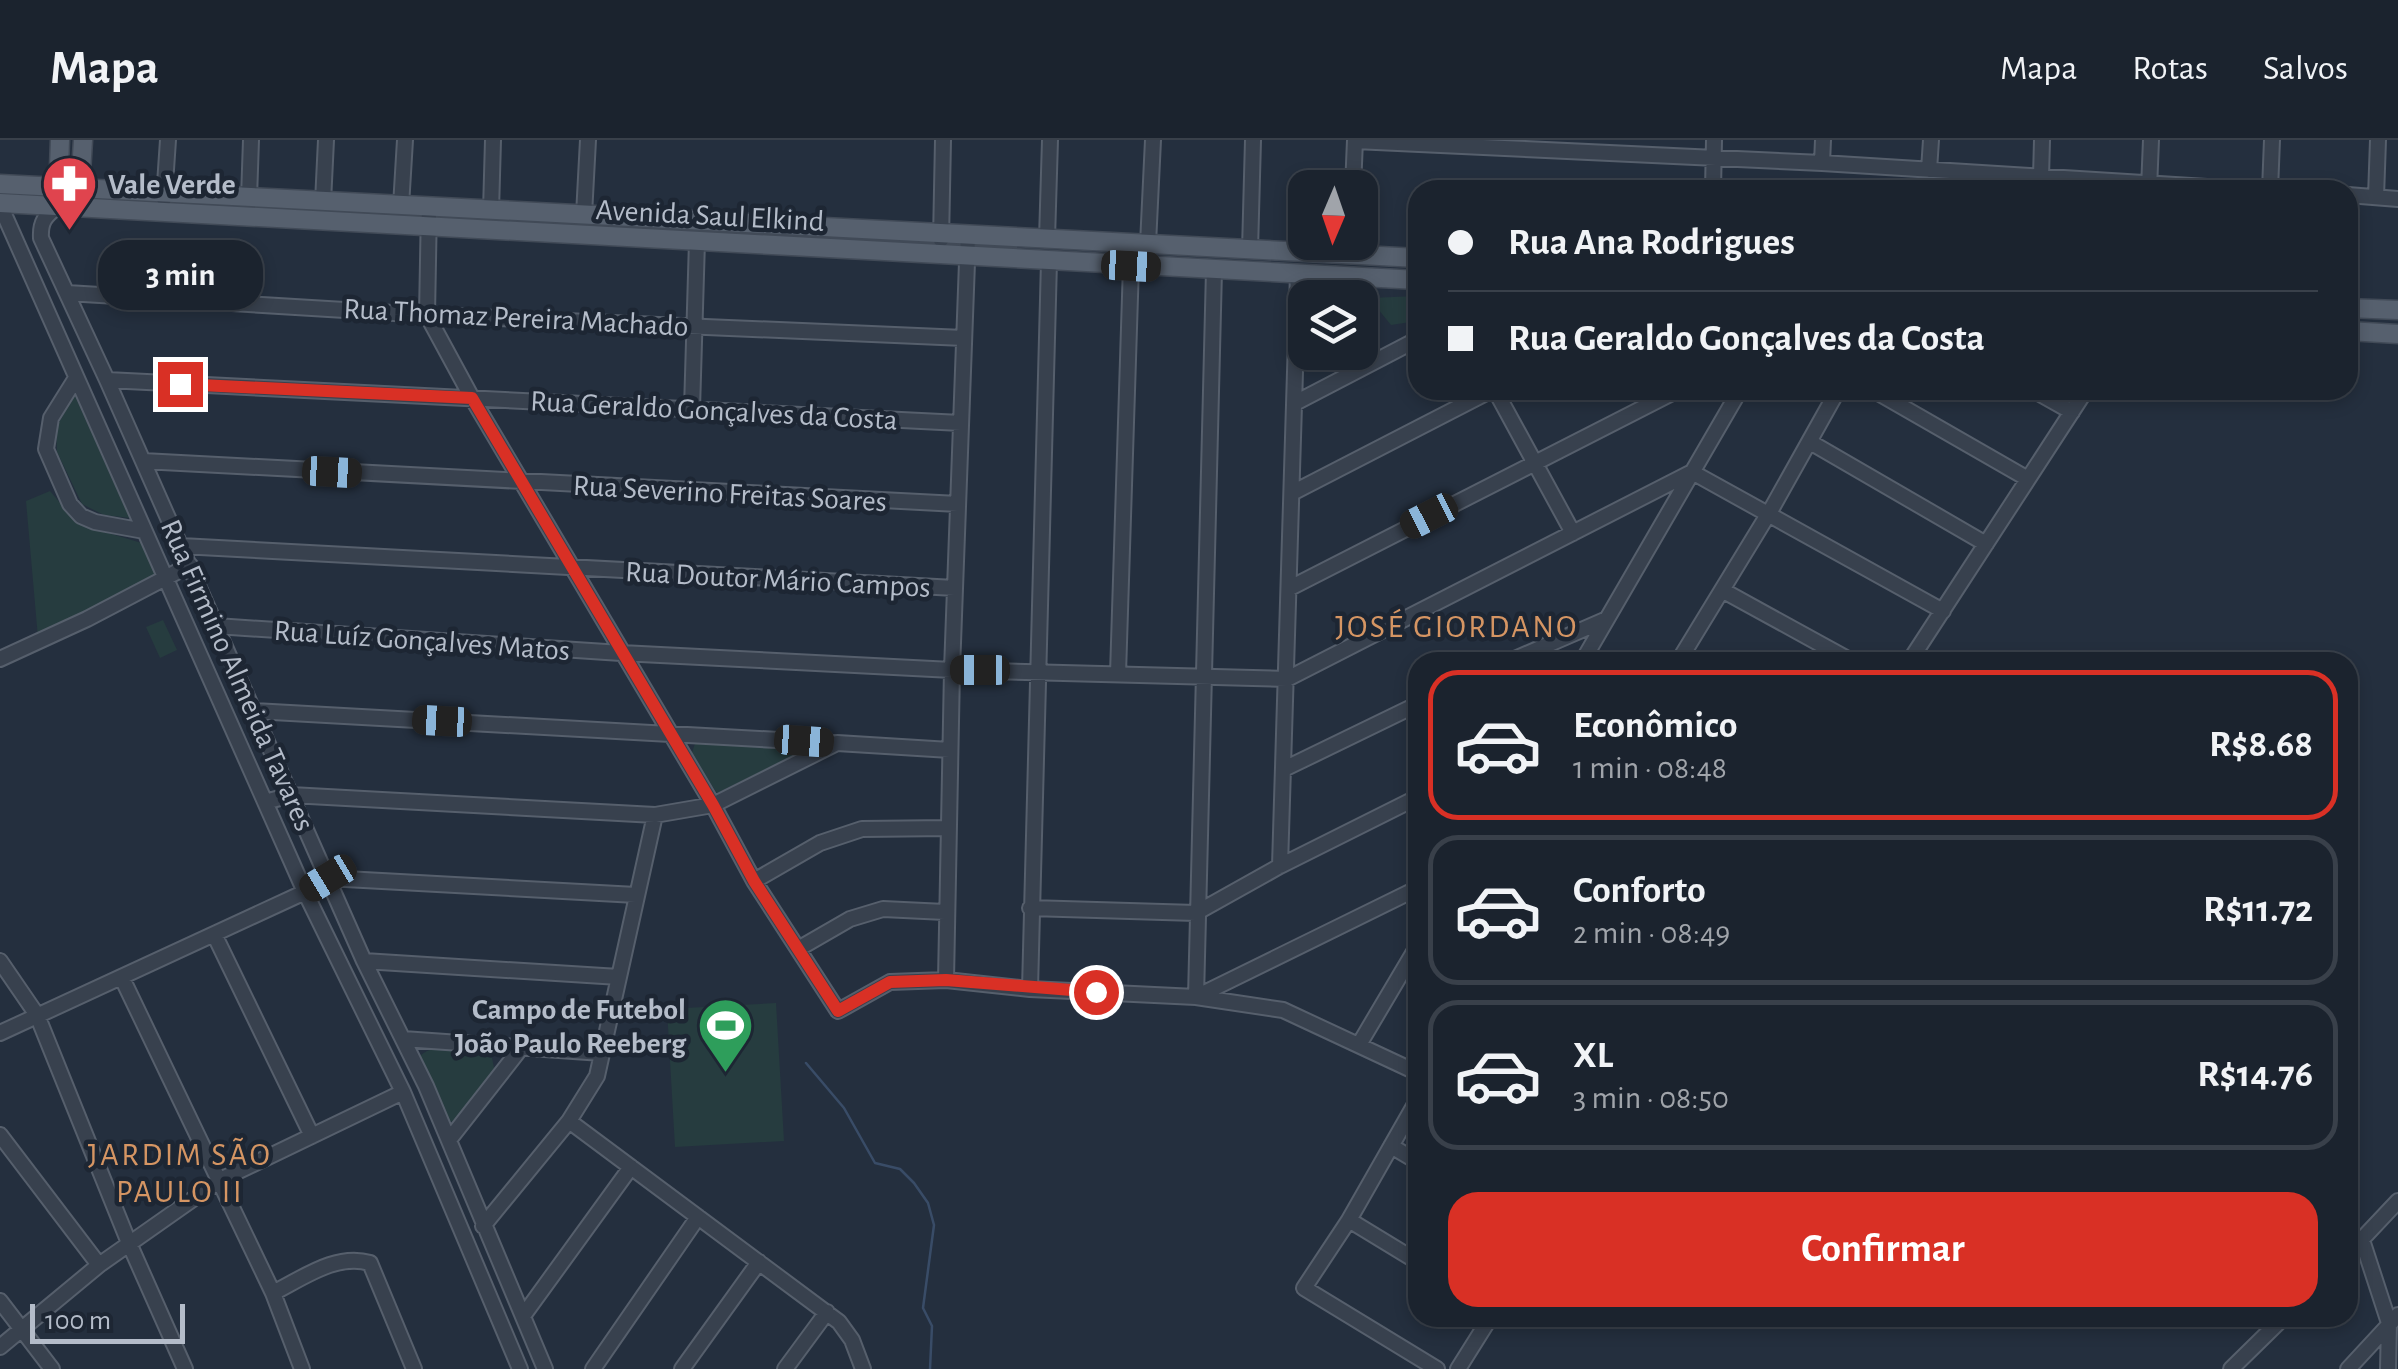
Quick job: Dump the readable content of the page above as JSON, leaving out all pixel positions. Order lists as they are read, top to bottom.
{
  "streets": {
    "main road": ["Avenida Saul Elkind"],
    "street": [
      "Rua Thomaz Pereira Machado",
      "Rua Geraldo Gonçalves da Costa",
      "Rua Severino Freitas Soares",
      "Rua Doutor Mário Campos",
      "Rua Luíz Gonçalves Matos",
      "Rua Firmino Almeida Tavares"
    ]
  },
  "crossings": [
    ["Avenida Saul Elkind", "Rua Firmino Almeida Tavares"],
    ["Rua Thomaz Pereira Machado", "Rua Firmino Almeida Tavares"],
    ["Rua Geraldo Gonçalves da Costa", "Rua Firmino Almeida Tavares"],
    ["Rua Severino Freitas Soares", "Rua Firmino Almeida Tavares"],
    ["Rua Doutor Mário Campos", "Rua Firmino Almeida Tavares"],
    ["Rua Luíz Gonçalves Matos", "Rua Firmino Almeida Tavares"]
  ],
  "districts": ["JOSÉ GIORDANO", "JARDIM SÃO PAULO II"],
  "places": {
    "pharmacy": ["Vale Verde"],
    "sports": ["Campo de Futebol João Paulo Reeberg"]
  },
  "scale_bar": "100 m",
  "north": "bottom",
  "page": {
    "header": "Mapa",
    "nav": ["Mapa", "Rotas", "Salvos"],
    "banner": ["Rua Ana Rodrigues", "Rua Geraldo Gonçalves da Costa"],
    "bubble": "3 min",
    "list": [
      {
        "name": "Econômico",
        "note": "1 min · 08:48",
        "value": "R$8.68"
      },
      {
        "name": "Conforto",
        "note": "2 min · 08:49",
        "value": "R$11.72"
      },
      {
        "name": "XL",
        "note": "3 min · 08:50",
        "value": "R$14.76"
      }
    ],
    "buttons": "Confirmar",
    "scale": "100 m"
  }
}
